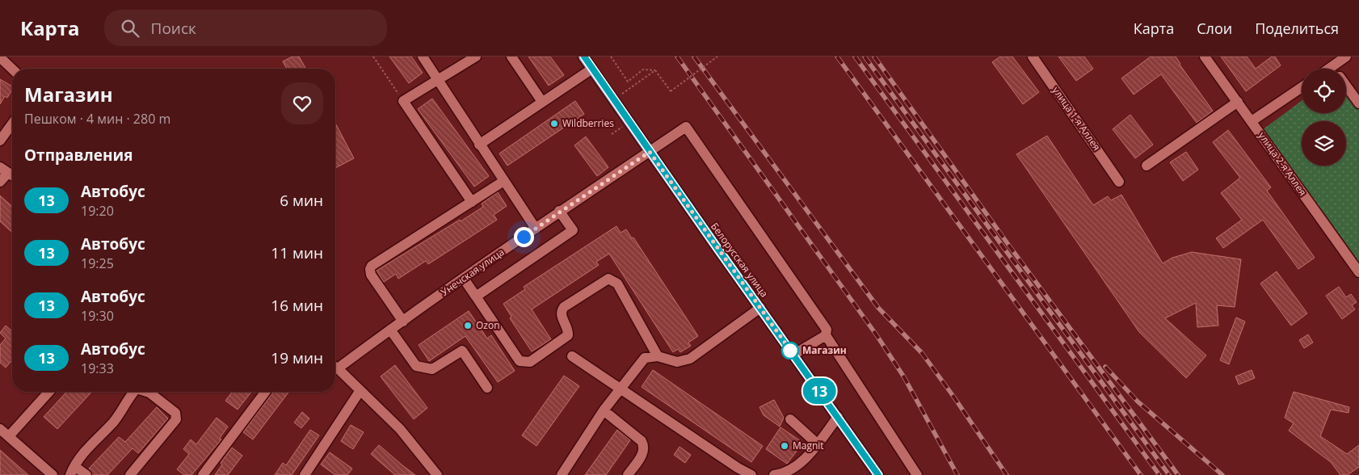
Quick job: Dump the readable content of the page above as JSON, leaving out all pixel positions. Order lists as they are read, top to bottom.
{
  "streets": {
    "main road": ["Белорусская улица"],
    "street": ["улица 1-я Аллея", "улица 2-я Аллея", "Унечская улица"]
  },
  "crossings": [
    ["Белорусская улица", "Унечская улица"]
  ],
  "places": [
    "Wildberries",
    "Ozon",
    "Магазин",
    "Magnit"
  ],
  "lines": ["bus line 13"],
  "page": {
    "header": "Карта",
    "search": "Поиск",
    "nav": ["Карта", "Слои", "Поделиться"],
    "on_map": "13",
    "heading": [
      ["Магазин", "Пешком · 4 мин · 280 m"],
      "Отправления"
    ],
    "list": [
      {
        "mark": "13",
        "name": "Автобус",
        "note": "19:20",
        "value": "6 мин"
      },
      {
        "mark": "13",
        "name": "Автобус",
        "note": "19:25",
        "value": "11 мин"
      },
      {
        "mark": "13",
        "name": "Автобус",
        "note": "19:30",
        "value": "16 мин"
      },
      {
        "mark": "13",
        "name": "Автобус",
        "note": "19:33",
        "value": "19 мин"
      }
    ]
  }
}
